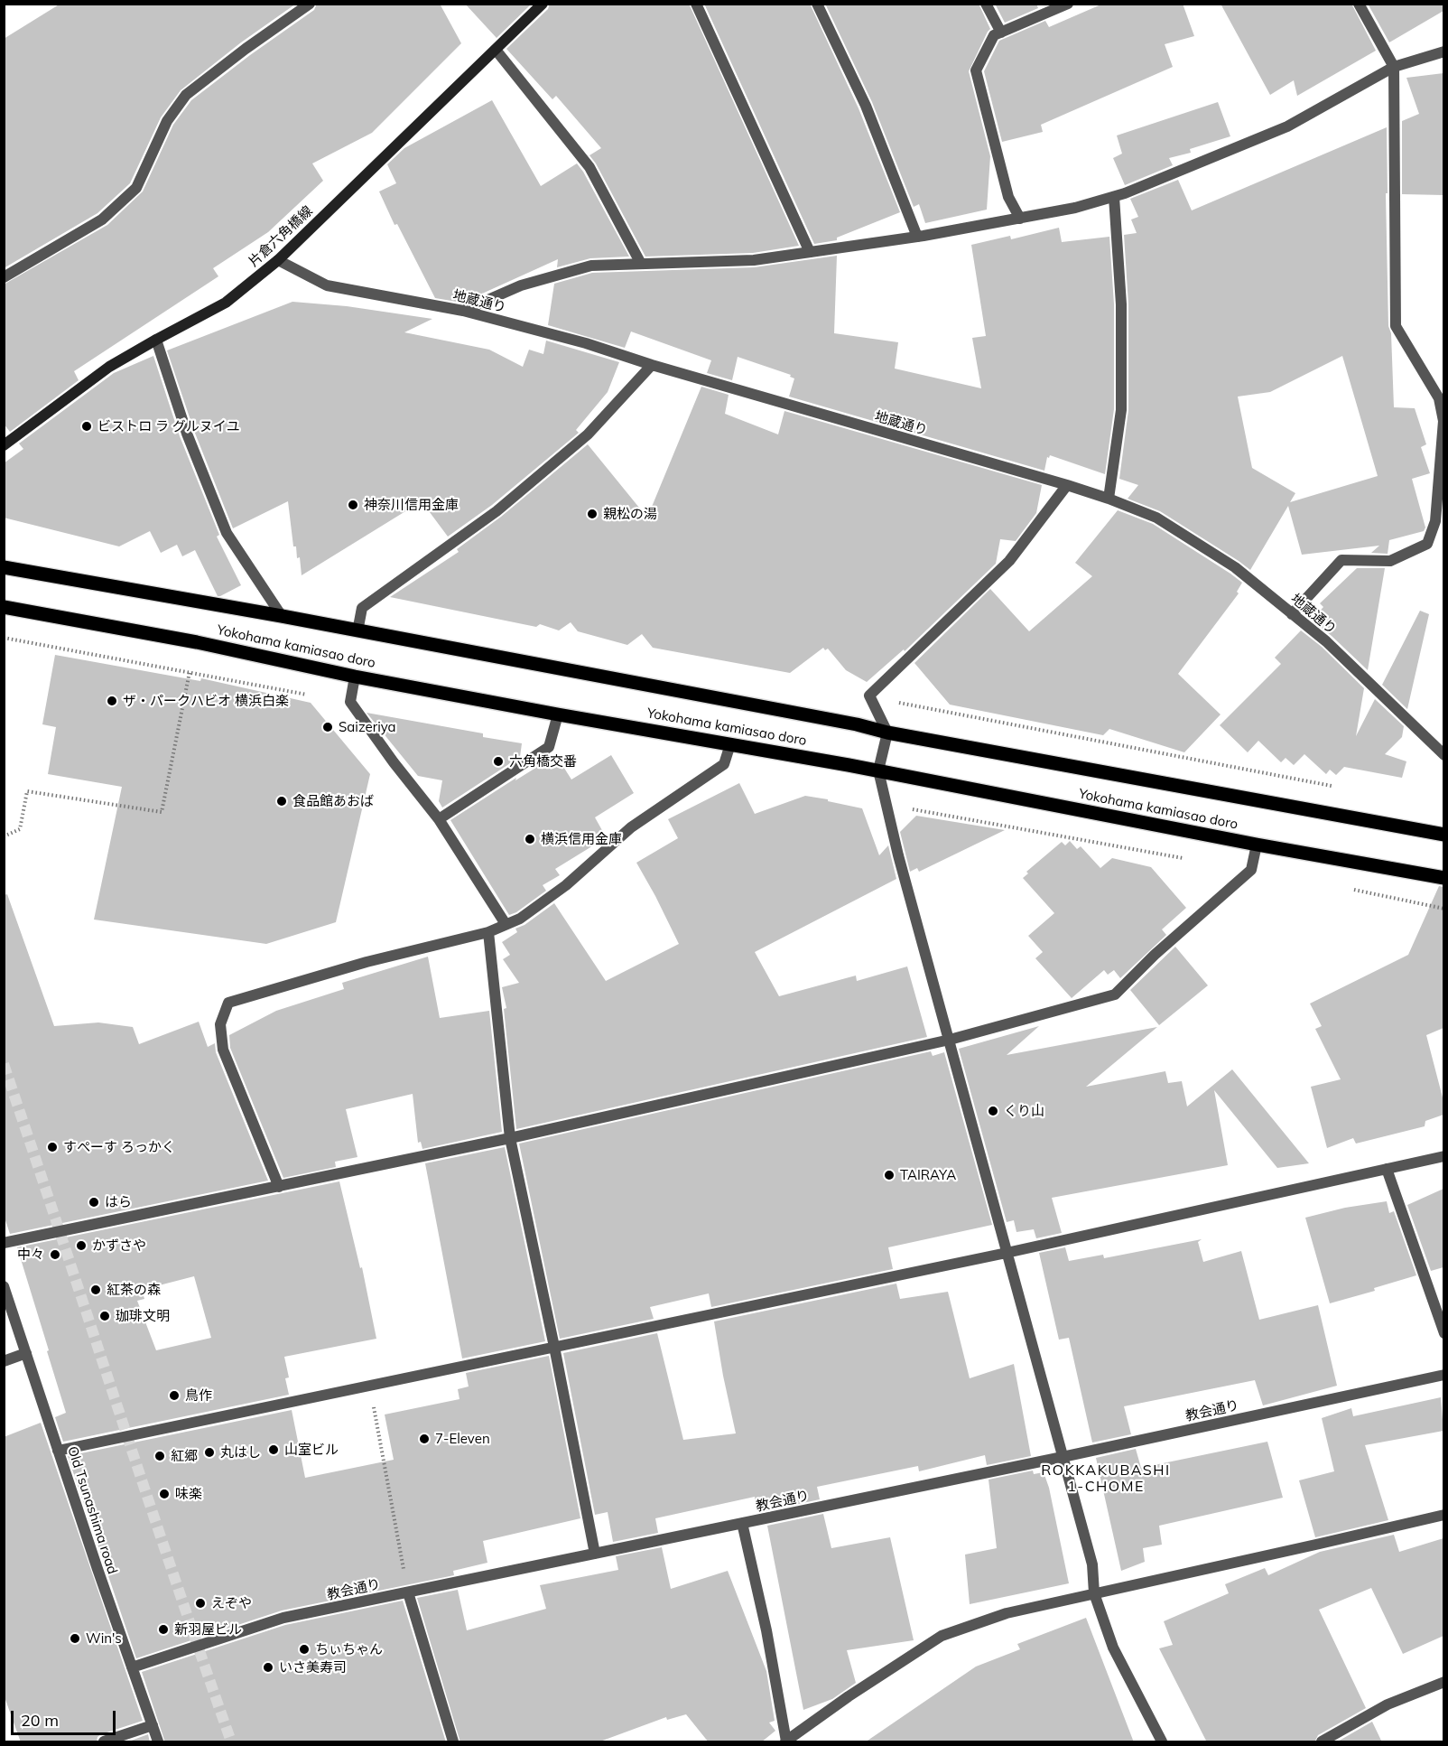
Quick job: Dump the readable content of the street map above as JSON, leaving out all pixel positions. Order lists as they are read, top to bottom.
{
  "streets": {
    "main road": ["Yokohama kamiasao doro"],
    "street": [
      "片倉六角橋線",
      "地蔵通り",
      "教会通り",
      "Old Tsunashima road"
    ]
  },
  "crossings": [
    ["片倉六角橋線", "地蔵通り"],
    ["教会通り", "Old Tsunashima road"]
  ],
  "districts": ["ROKKAKUBASHI 1-CHOME"],
  "places": [
    "ビストロ ラ グルヌイユ",
    "神奈川信用金庫",
    "親松の湯",
    "ザ・パークハビオ 横浜白楽",
    "Saizeriya",
    "六角橋交番",
    "食品館あおば",
    "横浜信用金庫",
    "くり山",
    "すぺーす ろっかく",
    "TAIRAYA",
    "はら",
    "かずさや",
    "中々",
    "紅茶の森",
    "珈琲文明",
    "鳥作",
    "7-Eleven",
    "山室ビル",
    "丸はし",
    "紅郷",
    "味楽",
    "えぞや",
    "新羽屋ビル",
    "Win's",
    "ちぃちゃん",
    "いさ美寿司"
  ],
  "scale_bar": "20 m"
}
